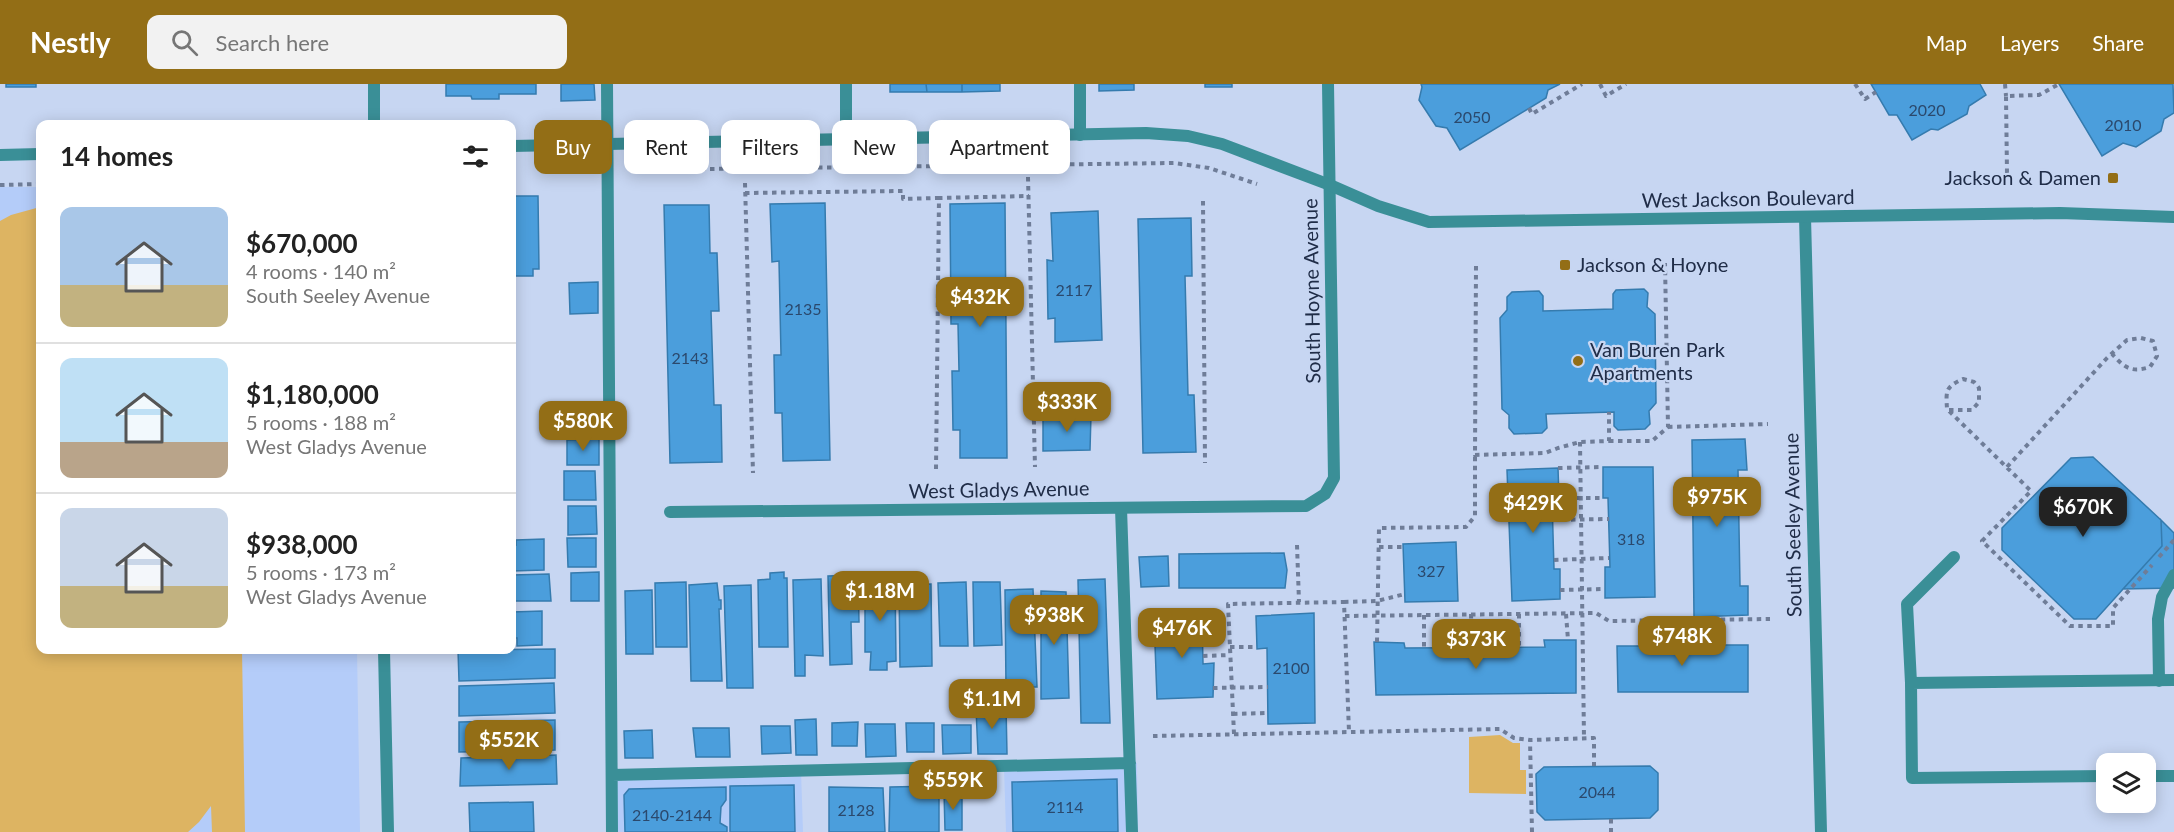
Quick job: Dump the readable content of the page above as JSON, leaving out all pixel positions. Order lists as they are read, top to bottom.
{
  "streets": {
    "street": [
      "West Jackson Boulevard",
      "South Hoyne Avenue",
      "West Gladys Avenue",
      "South Seeley Avenue"
    ]
  },
  "crossings": [
    ["West Jackson Boulevard", "South Hoyne Avenue"],
    ["West Jackson Boulevard", "South Seeley Avenue"],
    ["South Hoyne Avenue", "West Gladys Avenue"]
  ],
  "places": {
    "transit": ["Jackson & Damen", "Jackson & Hoyne"],
    "other": ["Van Buren Park Apartments"]
  },
  "house_numbers": [
    "2020",
    "2050",
    "2010",
    "2117",
    "2135",
    "2143",
    "318",
    "327",
    "2100",
    "2044",
    "2114",
    "2128",
    "2140-2144"
  ],
  "page": {
    "header": "Nestly",
    "search": "Search here",
    "nav": ["Map", "Layers", "Share"],
    "chip": [
      "Buy",
      "Rent",
      "Filters",
      "New",
      "Apartment"
    ],
    "heading": "14 homes",
    "list": [
      {
        "name": "$670,000",
        "note": "4 rooms · 140 m² · South Seeley Avenue"
      },
      {
        "name": "$1,180,000",
        "note": "5 rooms · 188 m² · West Gladys Avenue"
      },
      {
        "name": "$938,000",
        "note": "5 rooms · 173 m² · West Gladys Avenue"
      }
    ],
    "price": [
      "$432K",
      "$333K",
      "$580K",
      "$975K",
      "$429K",
      "$670K",
      "$1.18M",
      "$938K",
      "$476K",
      "$748K",
      "$373K",
      "$1.1M",
      "$552K",
      "$559K"
    ]
  }
}
